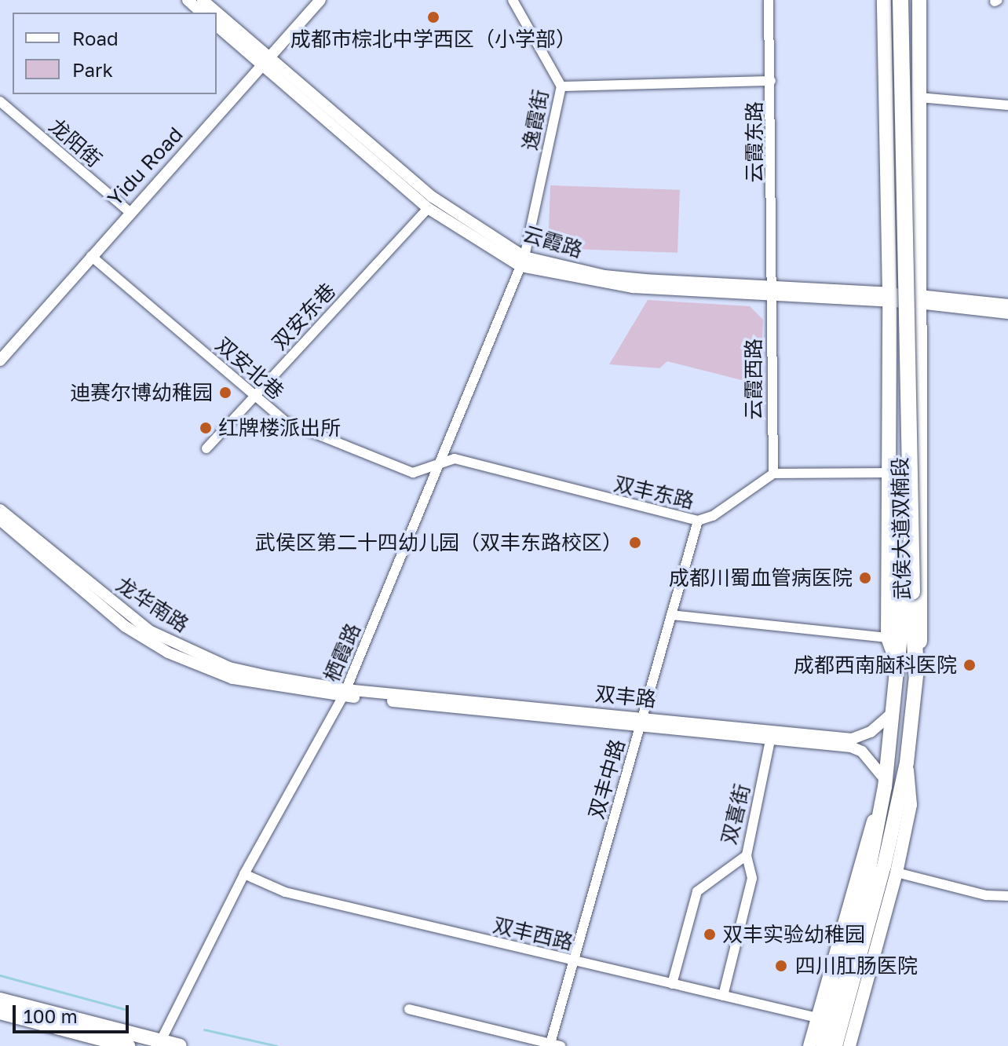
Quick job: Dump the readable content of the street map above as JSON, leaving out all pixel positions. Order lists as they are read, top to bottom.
{
  "streets": {
    "main road": ["武侯大道双楠段"],
    "street": [
      "逸霞街",
      "云霞东路",
      "龙阳街",
      "Yidu Road",
      "云霞路",
      "双安东巷",
      "双安北巷",
      "云霞西路",
      "双丰东路",
      "龙华南路",
      "栖霞路",
      "双丰路",
      "双丰中路",
      "双喜街",
      "双丰西路"
    ]
  },
  "crossings": [
    ["逸霞街", "云霞路"],
    ["逸霞街", "栖霞路"],
    ["云霞东路", "云霞路"],
    ["云霞东路", "云霞西路"],
    ["龙阳街", "Yidu Road"],
    ["Yidu Road", "云霞路"],
    ["Yidu Road", "双安北巷"],
    ["云霞路", "云霞西路"],
    ["云霞路", "武侯大道双楠段"],
    ["云霞路", "栖霞路"],
    ["双安东巷", "双安北巷"],
    ["双安北巷", "双丰东路"],
    ["双安北巷", "栖霞路"],
    ["云霞西路", "双丰东路"],
    ["双丰东路", "栖霞路"],
    ["双丰东路", "双丰中路"],
    ["武侯大道双楠段", "双丰路"],
    ["龙华南路", "栖霞路"],
    ["龙华南路", "双丰路"],
    ["栖霞路", "双丰路"],
    ["栖霞路", "双丰西路"],
    ["双丰路", "双丰中路"],
    ["双丰路", "双喜街"],
    ["双丰中路", "双丰西路"],
    ["双喜街", "双丰西路"]
  ],
  "places": [
    "成都市棕北中学西区（小学部）",
    "迪赛尔博幼稚园",
    "红牌楼派出所",
    "武侯区第二十四幼儿园（双丰东路校区）",
    "成都川蜀血管病医院",
    "成都西南脑科医院",
    "双丰实验幼稚园",
    "四川肛肠医院"
  ],
  "legend": ["Road", "Park"],
  "scale_bar": "100 m"
}
